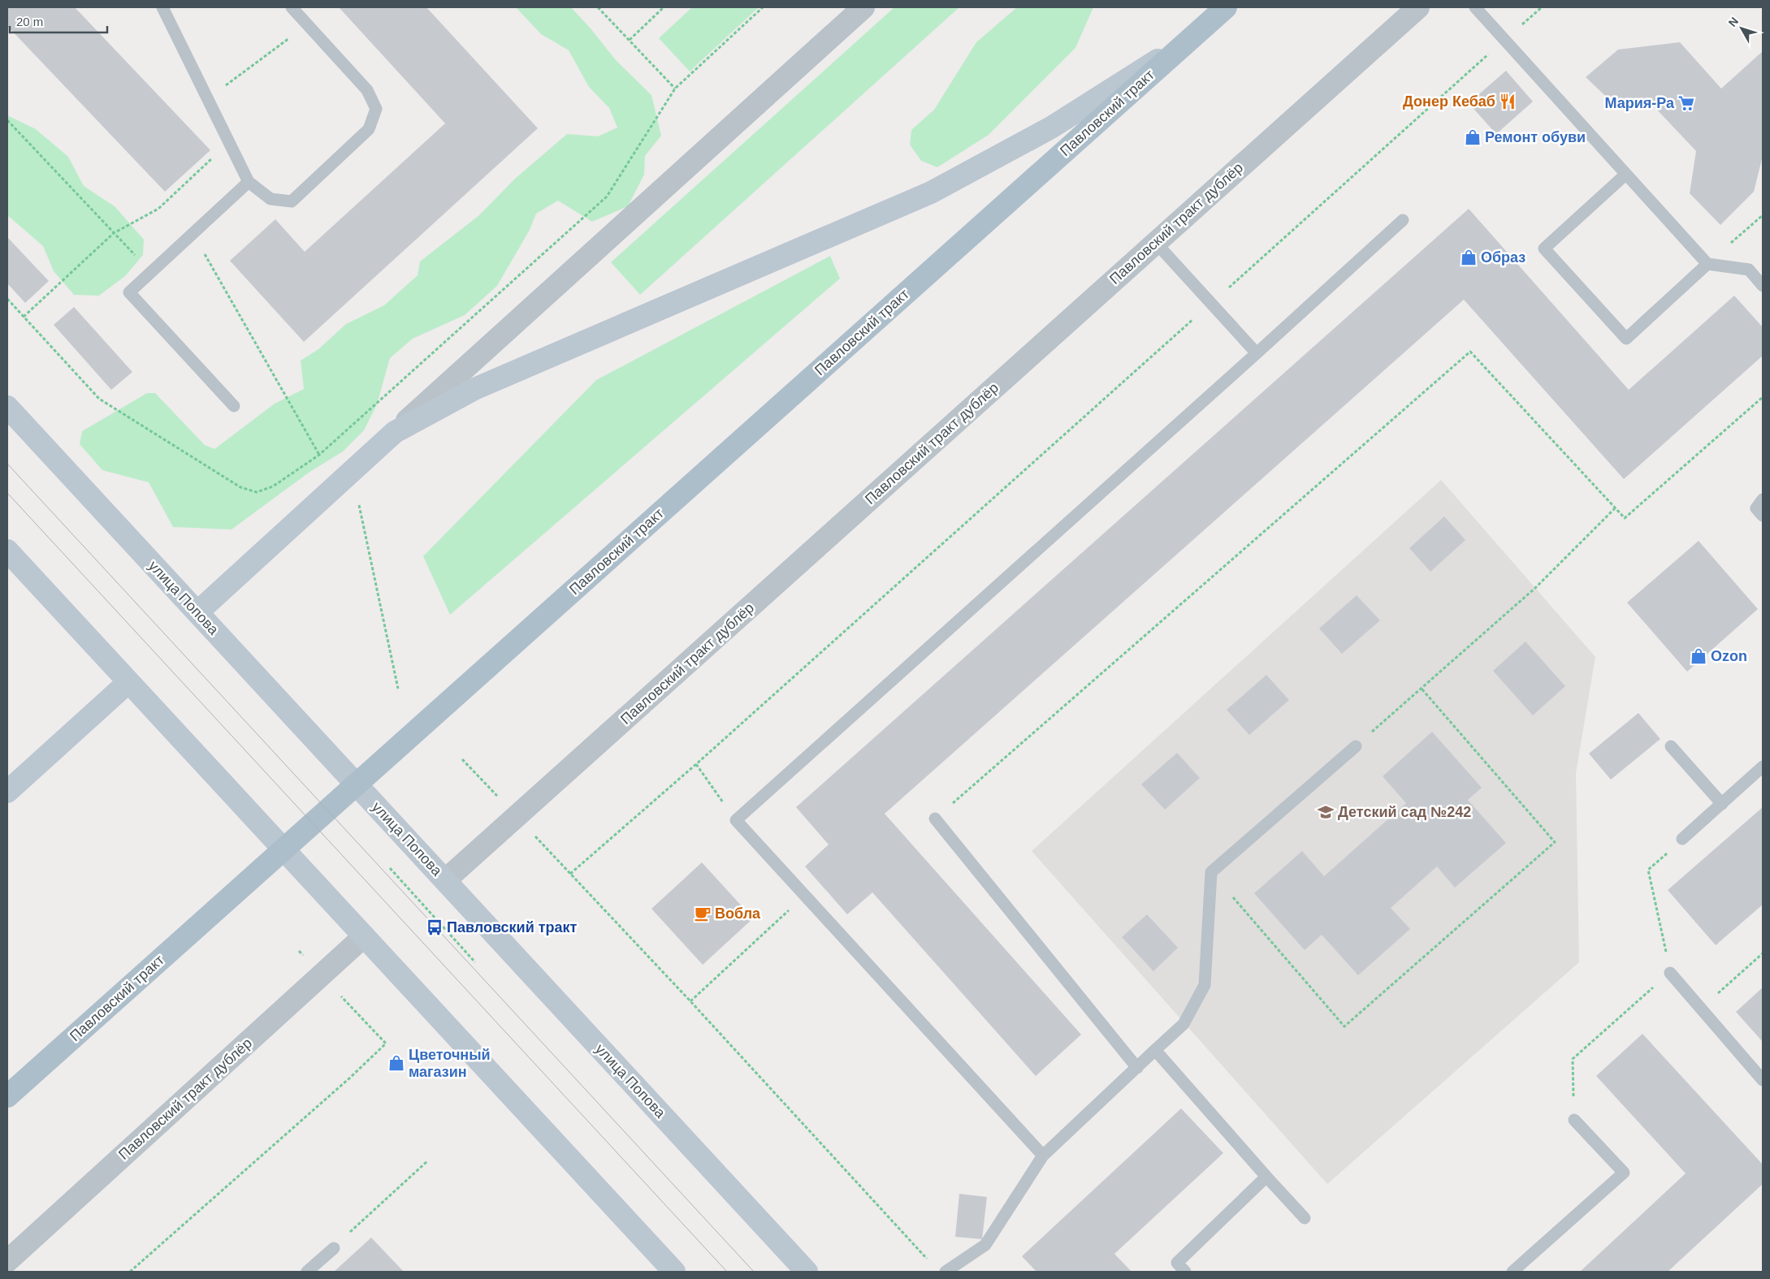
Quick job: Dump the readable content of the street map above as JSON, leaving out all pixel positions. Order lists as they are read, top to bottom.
{
  "streets": {
    "main road": ["Павловский тракт", "улица Попова"],
    "street": ["Павловский тракт дублёр"]
  },
  "crossings": [
    ["Павловский тракт", "улица Попова"],
    ["Павловский тракт дублёр", "улица Попова"]
  ],
  "places": {
    "restaurant": ["Донер Кебаб"],
    "supermarket": ["Мария-Ра"],
    "shop": [
      "Ремонт обуви",
      "Образ",
      "Ozon",
      "Цветочный магазин"
    ],
    "school or university": ["Детский сад №242"],
    "cafe": ["Вобла"],
    "bus stop": ["Павловский тракт"]
  },
  "scale_bar": "20 m",
  "north": "top left"
}
